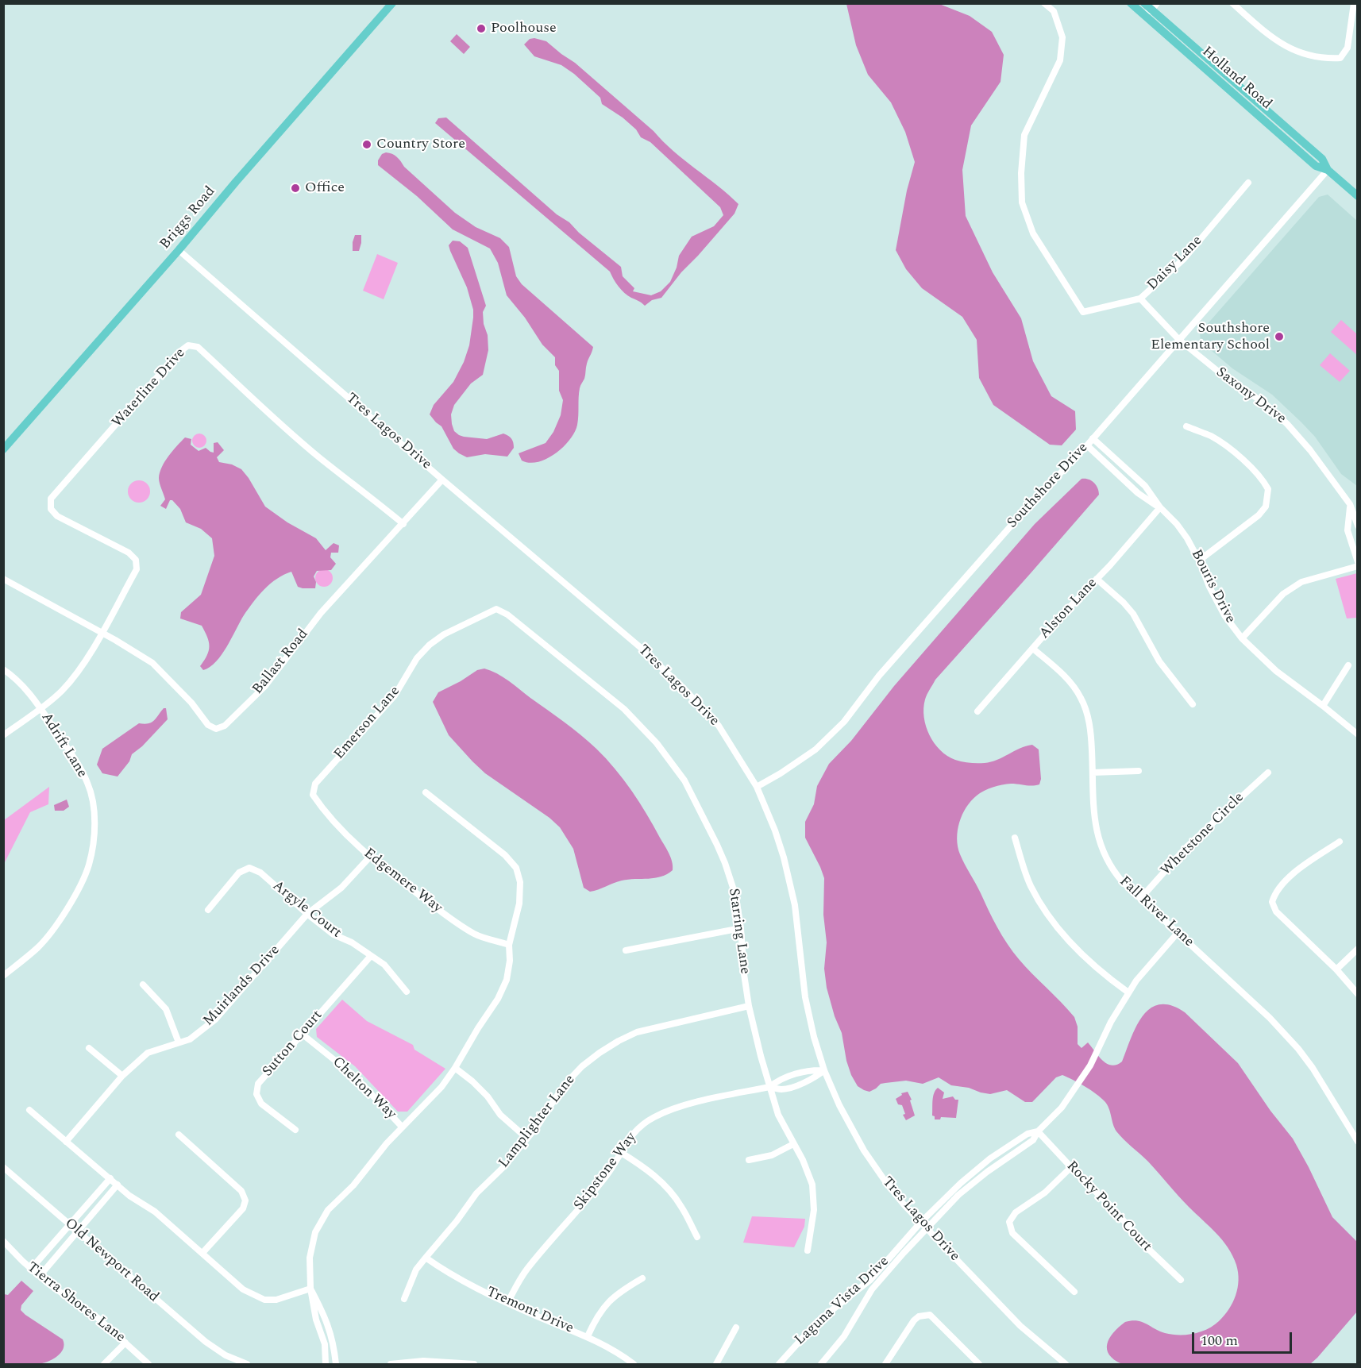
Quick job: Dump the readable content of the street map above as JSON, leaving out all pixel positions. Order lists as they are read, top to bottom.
{
  "streets": {
    "main road": ["Holland Road", "Briggs Road"],
    "street": [
      "Daisy Lane",
      "Waterline Drive",
      "Saxony Drive",
      "Tres Lagos Drive",
      "Southshore Drive",
      "Bouris Drive",
      "Alston Lane",
      "Ballast Road",
      "Emerson Lane",
      "Adrift Lane",
      "Whetstone Circle",
      "Edgemere Way",
      "Argyle Court",
      "Fall River Lane",
      "Starring Lane",
      "Muirlands Drive",
      "Sutton Court",
      "Chelton Way",
      "Lamplighter Lane",
      "Skipstone Way",
      "Rocky Point Court",
      "Old Newport Road",
      "Laguna Vista Drive",
      "Tierra Shores Lane",
      "Tremont Drive"
    ]
  },
  "crossings": [
    ["Holland Road", "Southshore Drive"],
    ["Briggs Road", "Tres Lagos Drive"],
    ["Daisy Lane", "Saxony Drive"],
    ["Waterline Drive", "Ballast Road"],
    ["Saxony Drive", "Southshore Drive"],
    ["Tres Lagos Drive", "Southshore Drive"],
    ["Tres Lagos Drive", "Ballast Road"],
    ["Tres Lagos Drive", "Skipstone Way"],
    ["Tres Lagos Drive", "Laguna Vista Drive"],
    ["Southshore Drive", "Bouris Drive"],
    ["Bouris Drive", "Alston Lane"],
    ["Alston Lane", "Fall River Lane"],
    ["Emerson Lane", "Edgemere Way"],
    ["Emerson Lane", "Starring Lane"],
    ["Whetstone Circle", "Fall River Lane"],
    ["Edgemere Way", "Muirlands Drive"],
    ["Argyle Court", "Muirlands Drive"],
    ["Argyle Court", "Sutton Court"],
    ["Fall River Lane", "Laguna Vista Drive"],
    ["Starring Lane", "Lamplighter Lane"],
    ["Starring Lane", "Skipstone Way"],
    ["Sutton Court", "Chelton Way"],
    ["Lamplighter Lane", "Tremont Drive"],
    ["Skipstone Way", "Tremont Drive"],
    ["Rocky Point Court", "Laguna Vista Drive"]
  ],
  "places": [
    "Poolhouse",
    "Country Store",
    "Office",
    "Southshore Elementary School"
  ],
  "scale_bar": "100 m"
}
